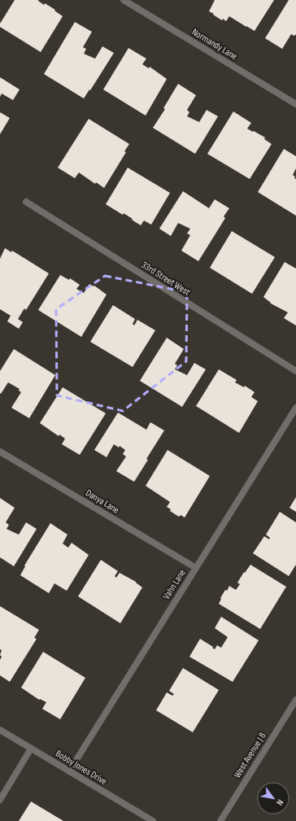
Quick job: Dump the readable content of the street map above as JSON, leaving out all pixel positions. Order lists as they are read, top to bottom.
{
  "streets": {
    "street": [
      "Normandy Lane",
      "33rd Street West",
      "Danya Lane",
      "Vahn Lane",
      "West Avenue J 8",
      "Bobby Jones Drive"
    ]
  },
  "crossings": [
    ["Danya Lane", "Vahn Lane"],
    ["Vahn Lane", "Bobby Jones Drive"]
  ],
  "north": "bottom right"
}
